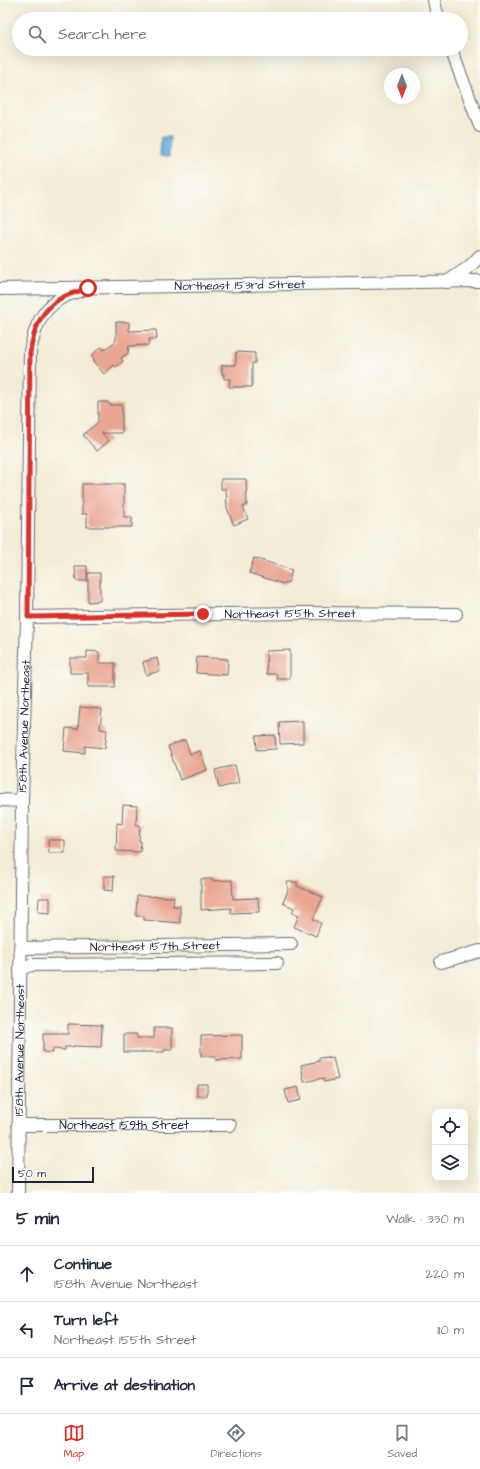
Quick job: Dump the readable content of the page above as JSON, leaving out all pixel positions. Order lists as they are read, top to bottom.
{
  "streets": {
    "street": [
      "Northeast 153rd Street",
      "Northeast 155th Street",
      "158th Avenue Northeast",
      "Northeast 157th Street",
      "Northeast 159th Street"
    ]
  },
  "crossings": [
    ["Northeast 153rd Street", "158th Avenue Northeast"],
    ["Northeast 155th Street", "158th Avenue Northeast"],
    ["158th Avenue Northeast", "Northeast 157th Street"],
    ["158th Avenue Northeast", "Northeast 159th Street"]
  ],
  "scale_bar": "50 m",
  "north": "bottom",
  "page": {
    "search": "Search here",
    "scale": "50 m",
    "heading": ["5 min", "Walk · 330 m"],
    "list": [
      ["Continue", "158th Avenue Northeast", "220 m"],
      ["Turn left", "Northeast 155th Street", "110 m"],
      "Arrive at destination"
    ],
    "nav": ["Map", "Directions", "Saved"]
  }
}
